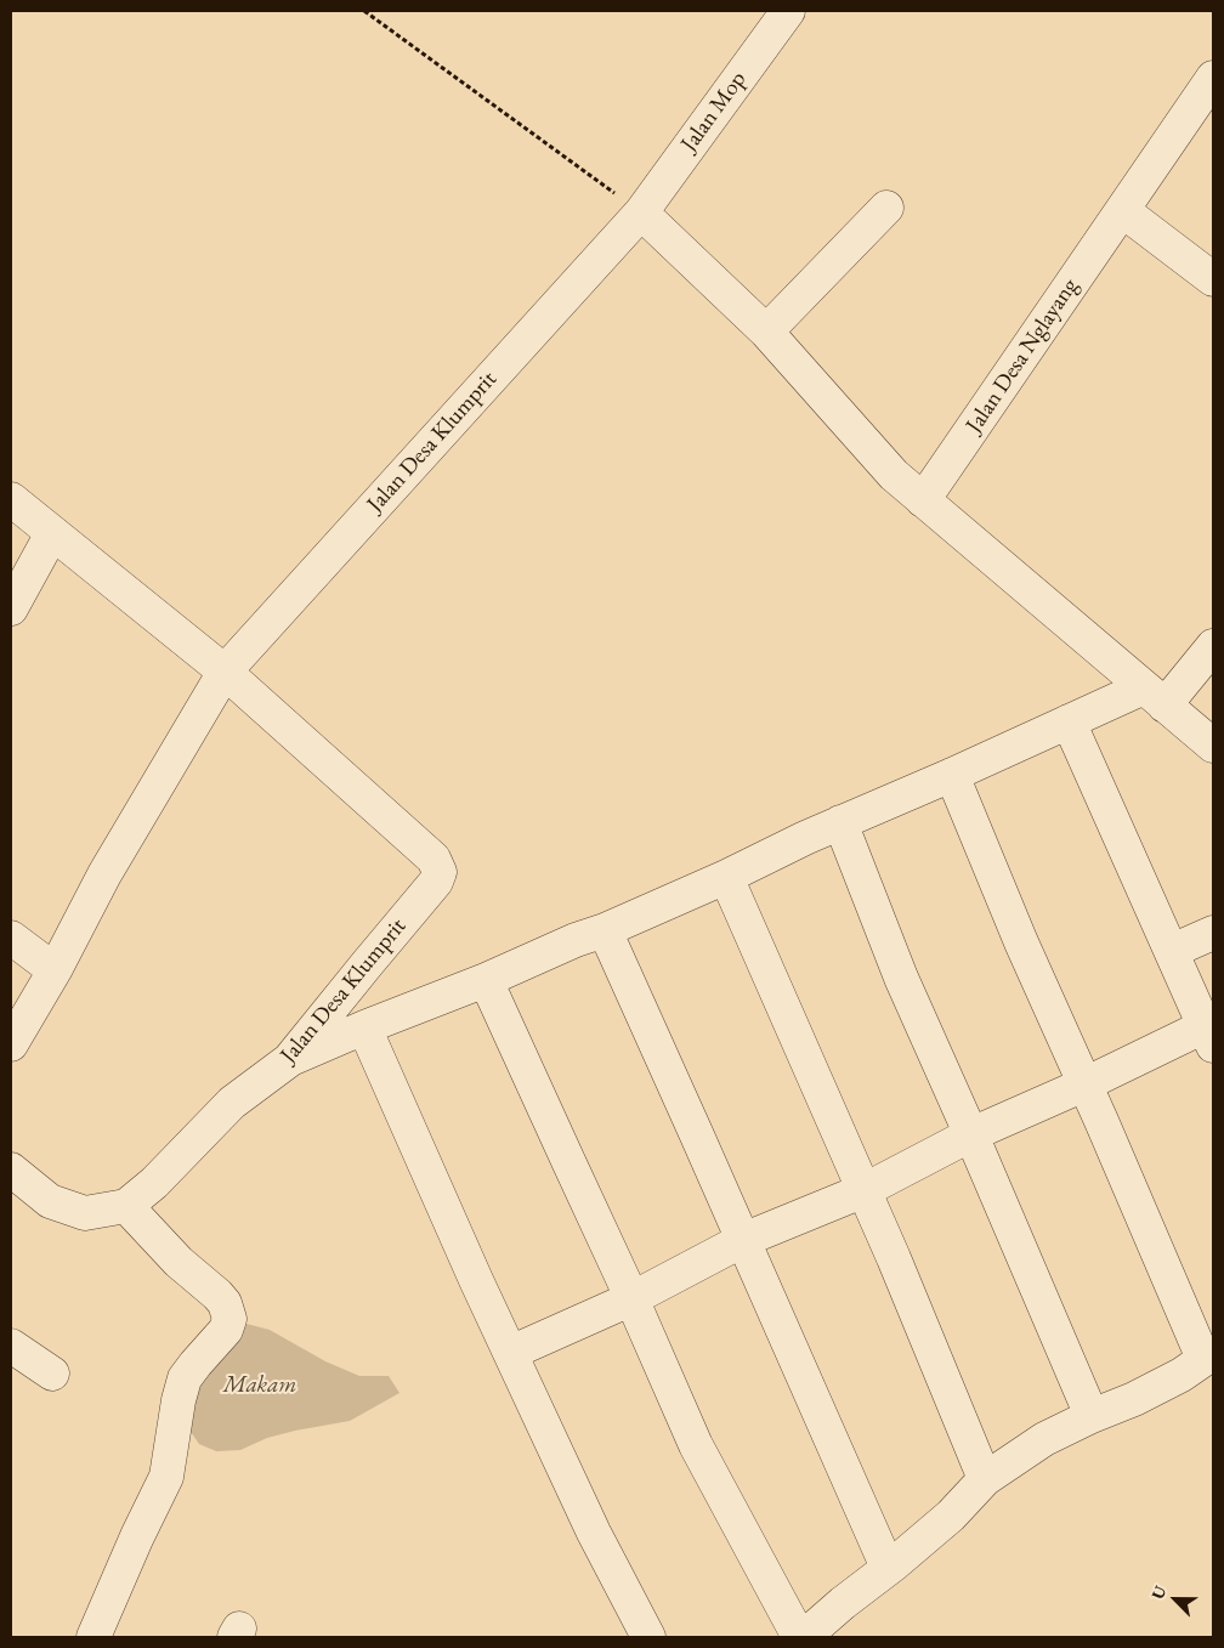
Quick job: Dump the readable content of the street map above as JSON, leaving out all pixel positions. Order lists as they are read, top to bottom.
{
  "streets": {
    "street": ["Jalan Mop", "Jalan Desa Nglayang", "Jalan Desa Klumprit"]
  },
  "crossings": [
    ["Jalan Mop", "Jalan Desa Klumprit"]
  ],
  "parks": ["Makam"],
  "north": "top left"
}
